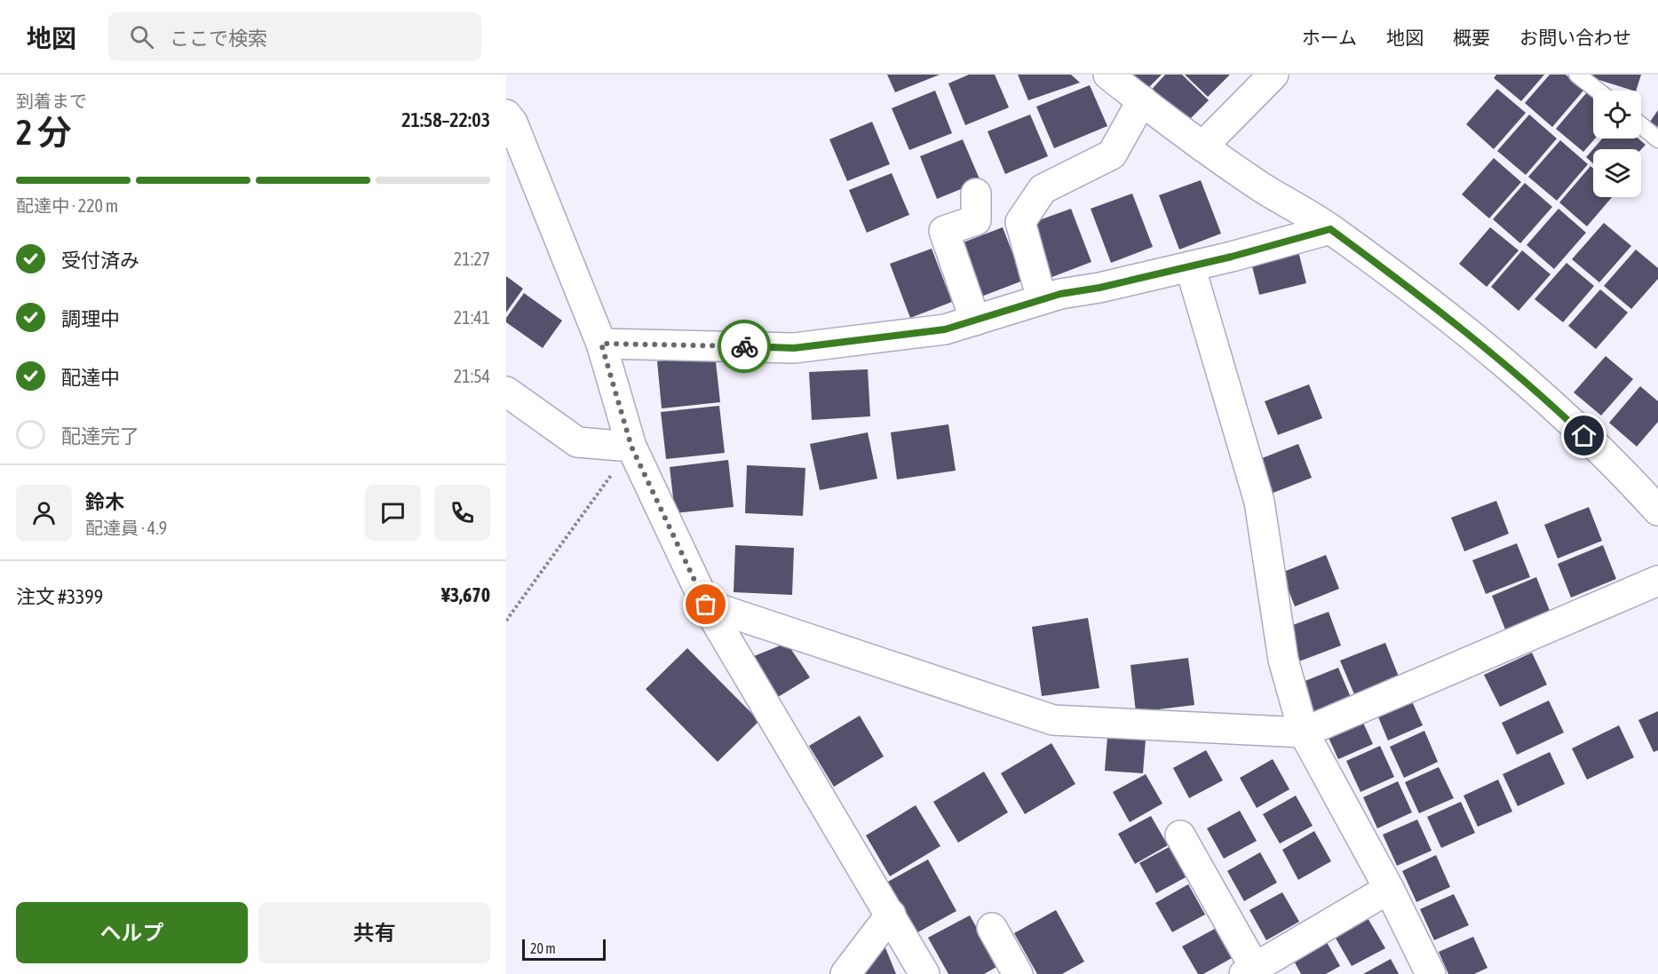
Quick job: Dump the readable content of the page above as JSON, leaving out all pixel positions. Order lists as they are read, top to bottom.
{
  "scale_bar": "20 m",
  "page": {
    "header": "地図",
    "search": "ここで検索",
    "nav": [
      "ホーム",
      "地図",
      "概要",
      "お問い合わせ"
    ],
    "heading": ["2 分", "到着まで", "21:58–22:03"],
    "panel": [
      "鈴木",
      "配達員 · 4.9",
      "注文 #3399",
      "¥3,670"
    ],
    "bar": "配達中 · 220 m",
    "list": [
      ["受付済み", "21:27"],
      ["調理中", "21:41"],
      ["配達中", "21:54"],
      "配達完了"
    ],
    "buttons": ["ヘルプ", "共有"],
    "scale": "20 m"
  }
}
